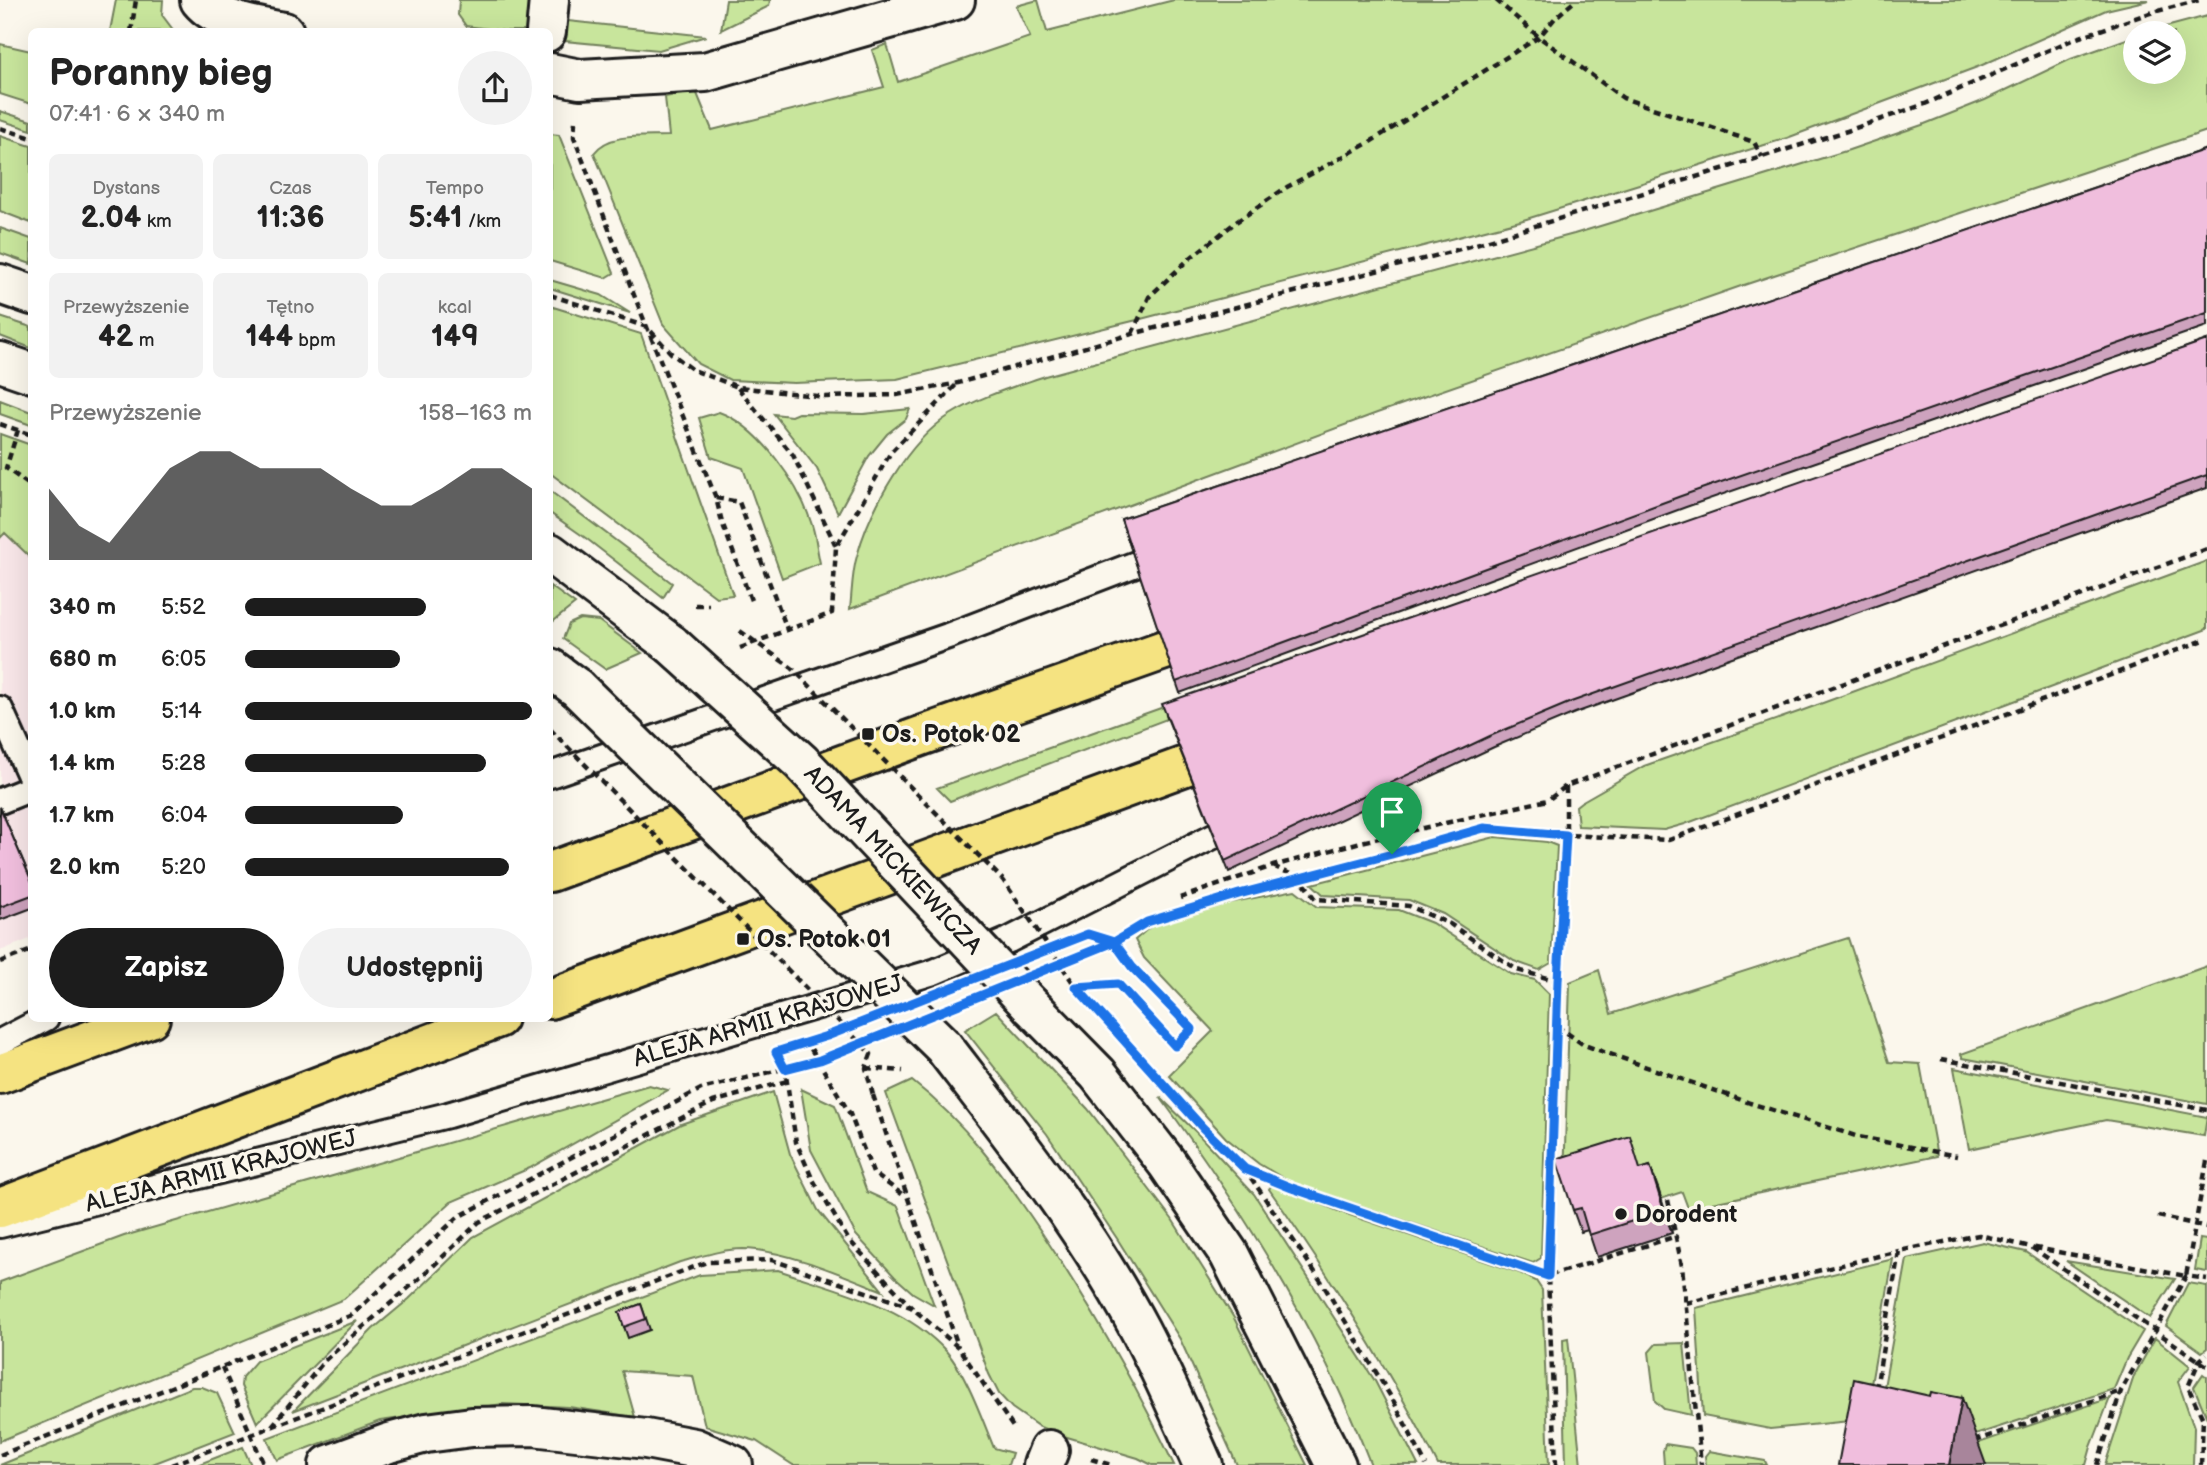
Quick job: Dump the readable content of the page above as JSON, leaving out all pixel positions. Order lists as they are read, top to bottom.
{
  "streets": {
    "highway": ["ALEJA ARMII KRAJOWEJ"],
    "street": ["ADAMA MICKIEWICZA"]
  },
  "places": {
    "transit": ["Os. Potok 02", "Os. Potok 01"],
    "other": ["Dorodent"]
  },
  "page": {
    "heading": ["Poranny bieg", "07:41 · 6 × 340 m"],
    "stats": [
      ["Dystans", "2.04 km"],
      ["Czas", "11:36"],
      ["Tempo", "5:41 /km"],
      ["Przewyższenie", "42 m"],
      ["Tętno", "144 bpm"],
      ["kcal", "149"]
    ],
    "chart": ["Przewyższenie", "158–163 m"],
    "list": [
      {
        "name": "340 m",
        "note": "5:52"
      },
      {
        "name": "680 m",
        "note": "6:05"
      },
      {
        "name": "1.0 km",
        "note": "5:14"
      },
      {
        "name": "1.4 km",
        "note": "5:28"
      },
      {
        "name": "1.7 km",
        "note": "6:04"
      },
      {
        "name": "2.0 km",
        "note": "5:20"
      }
    ],
    "buttons": ["Zapisz", "Udostępnij"]
  }
}
